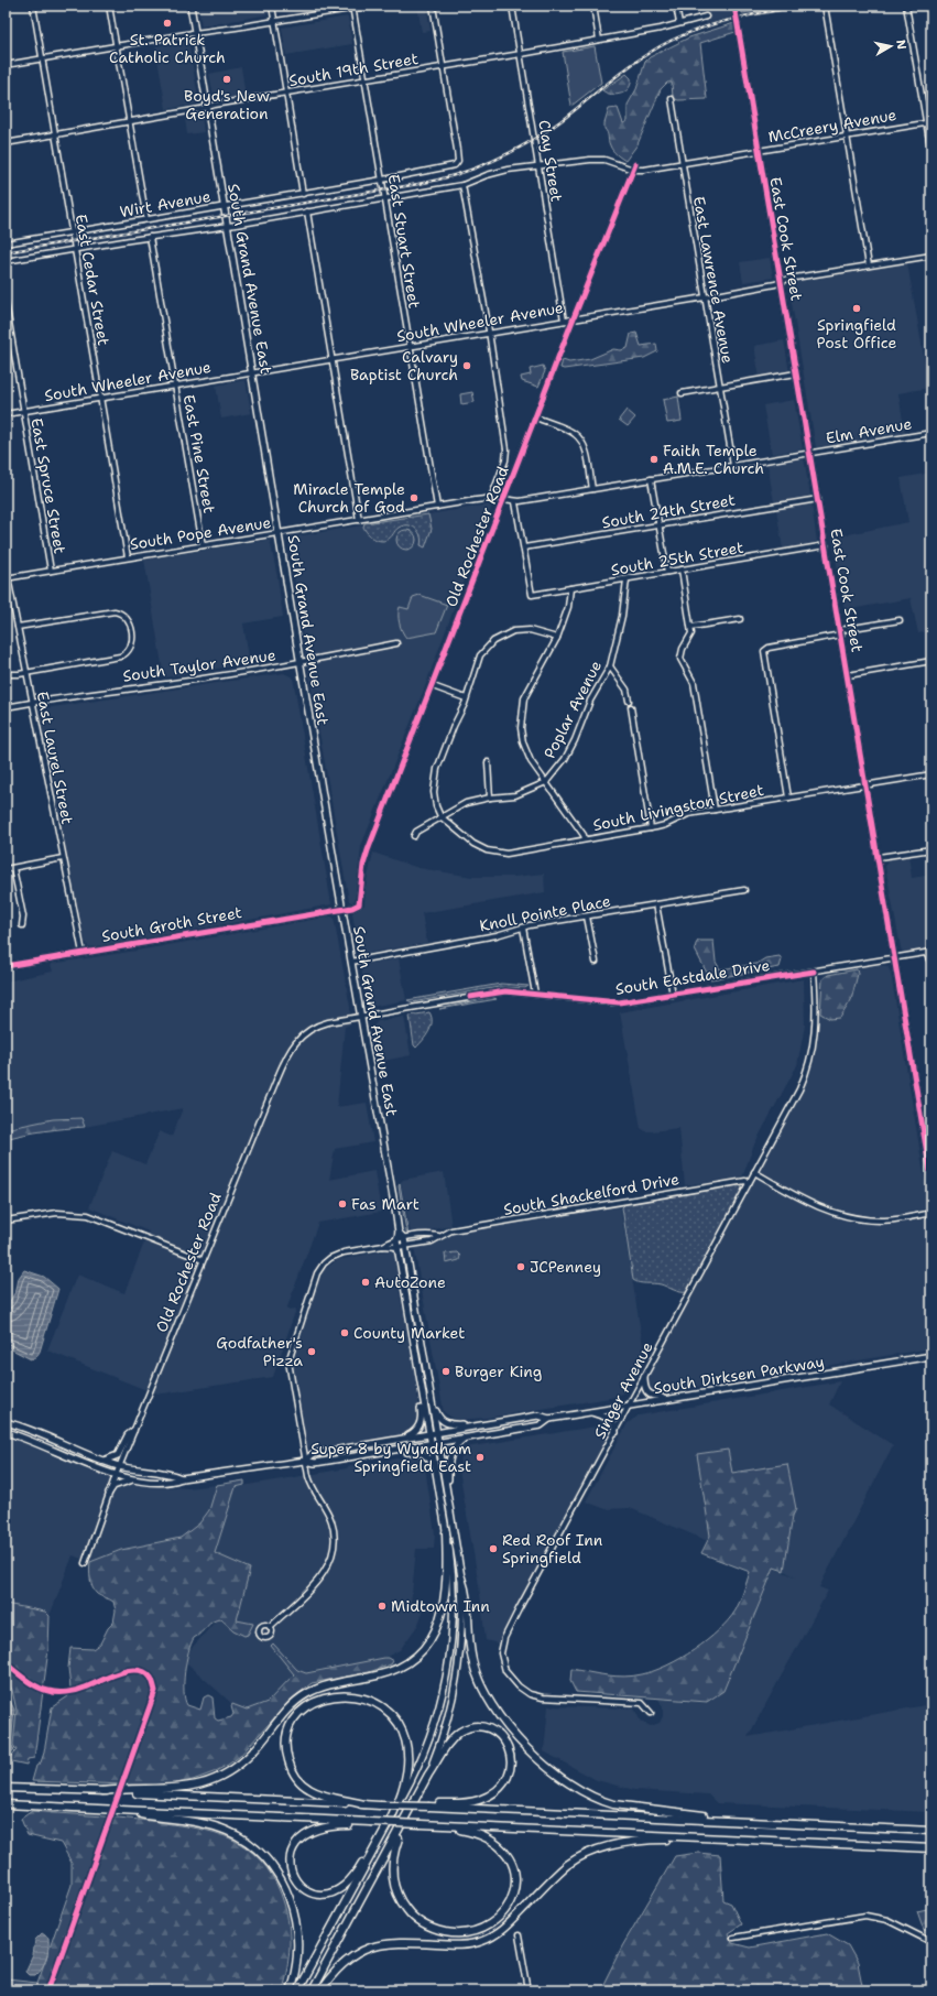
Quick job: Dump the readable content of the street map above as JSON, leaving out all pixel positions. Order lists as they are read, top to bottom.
{
  "streets": {
    "main road": ["South Grand Avenue East", "South Dirksen Parkway"],
    "street": [
      "South 19th Street",
      "McCreery Avenue",
      "Clay Street",
      "Wirt Avenue",
      "East Cook Street",
      "East Stuart Street",
      "East Cedar Street",
      "East Lawrence Avenue",
      "South Wheeler Avenue",
      "Elm Avenue",
      "East Pine Street",
      "East Spruce Street",
      "South 24th Street",
      "South Pope Avenue",
      "Old Rochester Road",
      "South 25th Street",
      "South Taylor Avenue",
      "Poplar Avenue",
      "East Laurel Street",
      "South Livingston Street",
      "Knoll Pointe Place",
      "South Groth Street",
      "South Eastdale Drive",
      "South Shackelford Drive",
      "Singer Avenue"
    ]
  },
  "crossings": [
    ["South 19th Street", "Clay Street"],
    ["South 19th Street", "Wirt Avenue"],
    ["South 19th Street", "East Stuart Street"],
    ["South 19th Street", "South Grand Avenue East"],
    ["South 19th Street", "East Cedar Street"],
    ["McCreery Avenue", "East Cook Street"],
    ["McCreery Avenue", "East Lawrence Avenue"],
    ["McCreery Avenue", "Old Rochester Road"],
    ["Clay Street", "South Wheeler Avenue"],
    ["Wirt Avenue", "East Stuart Street"],
    ["Wirt Avenue", "South Grand Avenue East"],
    ["Wirt Avenue", "East Cedar Street"],
    ["East Cook Street", "South Wheeler Avenue"],
    ["East Cook Street", "Elm Avenue"],
    ["East Cook Street", "South 24th Street"],
    ["East Cook Street", "South 25th Street"],
    ["East Cook Street", "South Livingston Street"],
    ["East Cook Street", "South Eastdale Drive"],
    ["East Stuart Street", "South Wheeler Avenue"],
    ["East Stuart Street", "South Pope Avenue"],
    ["South Grand Avenue East", "South Wheeler Avenue"],
    ["South Grand Avenue East", "South Pope Avenue"],
    ["South Grand Avenue East", "Old Rochester Road"],
    ["South Grand Avenue East", "South Taylor Avenue"],
    ["South Grand Avenue East", "Knoll Pointe Place"],
    ["South Grand Avenue East", "South Groth Street"],
    ["South Grand Avenue East", "South Eastdale Drive"],
    ["South Grand Avenue East", "South Shackelford Drive"],
    ["South Grand Avenue East", "South Dirksen Parkway"],
    ["East Cedar Street", "South Wheeler Avenue"],
    ["East Cedar Street", "South Pope Avenue"],
    ["East Lawrence Avenue", "South Wheeler Avenue"],
    ["East Lawrence Avenue", "Elm Avenue"],
    ["South Wheeler Avenue", "East Pine Street"],
    ["South Wheeler Avenue", "East Spruce Street"],
    ["South Wheeler Avenue", "Old Rochester Road"],
    ["Elm Avenue", "South Pope Avenue"],
    ["East Pine Street", "South Pope Avenue"],
    ["East Spruce Street", "South Pope Avenue"],
    ["South 24th Street", "South 25th Street"],
    ["South Pope Avenue", "Old Rochester Road"],
    ["South Pope Avenue", "East Laurel Street"],
    ["Old Rochester Road", "South Groth Street"],
    ["Old Rochester Road", "South Eastdale Drive"],
    ["Old Rochester Road", "South Dirksen Parkway"],
    ["South 25th Street", "Poplar Avenue"],
    ["South Taylor Avenue", "East Laurel Street"],
    ["Poplar Avenue", "South Livingston Street"],
    ["East Laurel Street", "South Groth Street"],
    ["South Eastdale Drive", "Singer Avenue"],
    ["South Shackelford Drive", "South Dirksen Parkway"],
    ["South Shackelford Drive", "Singer Avenue"],
    ["South Dirksen Parkway", "Singer Avenue"]
  ],
  "places": [
    "St. Patrick Catholic Church",
    "Boyd's New Generation",
    "Springfield Post Office",
    "Calvary Baptist Church",
    "Faith Temple A.M.E. Church",
    "Miracle Temple Church of God",
    "Fas Mart",
    "JCPenney",
    "AutoZone",
    "County Market",
    "Godfather's Pizza",
    "Burger King",
    "Super 8 by Wyndham Springfield East",
    "Red Roof Inn Springfield",
    "Midtown Inn"
  ],
  "north": "right"
}
